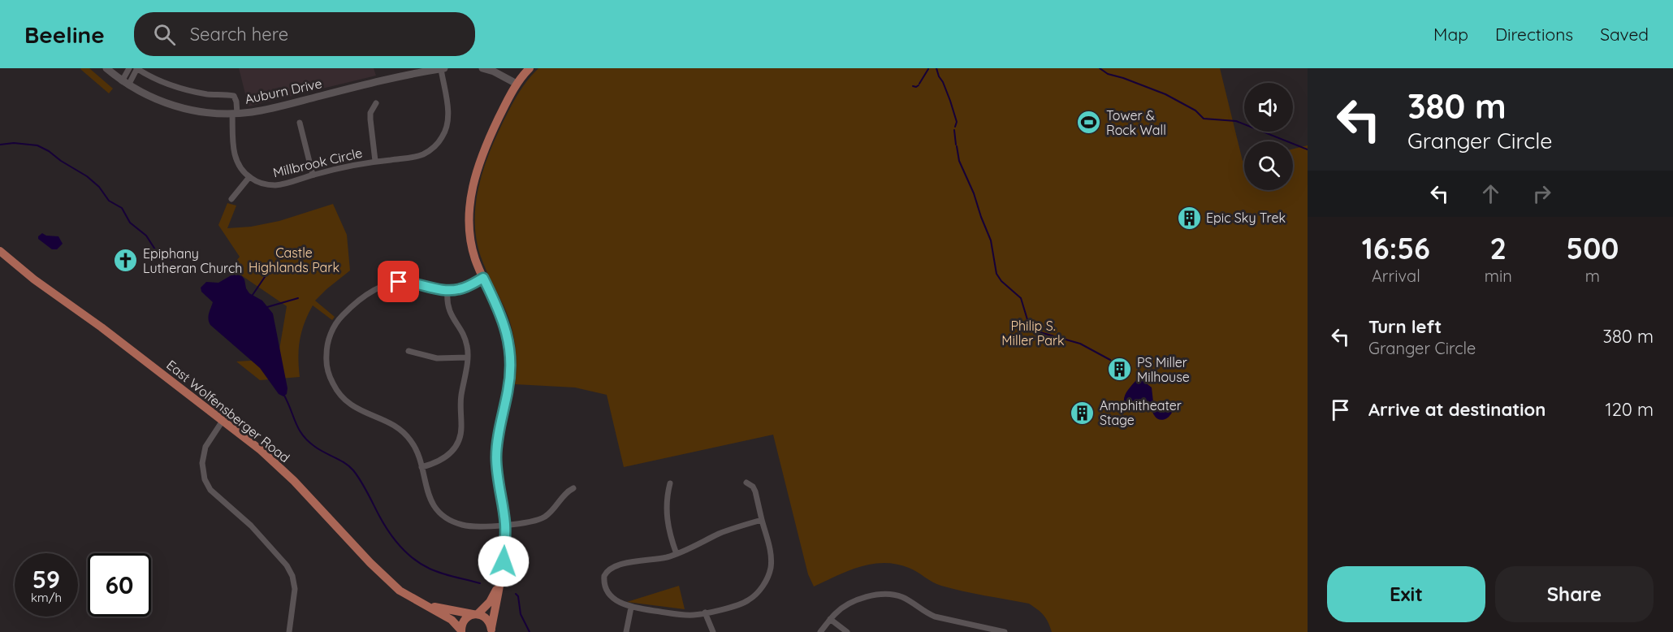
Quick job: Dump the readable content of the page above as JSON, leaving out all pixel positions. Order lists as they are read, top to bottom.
{
  "streets": {
    "main road": ["East Wolfensberger Road"],
    "street": ["Auburn Drive", "Millbrook Circle"]
  },
  "crossings": [
    ["Auburn Drive", "Millbrook Circle"]
  ],
  "parks": ["Castle Highlands Park", "Philip S. Miller Park"],
  "places": {
    "sports": ["Tower & Rock Wall"],
    "building": ["Epic Sky Trek", "PS Miller Milhouse", "Amphitheater Stage"],
    "church": ["Epiphany Lutheran Church"]
  },
  "page": {
    "header": "Beeline",
    "search": "Search here",
    "nav": ["Map", "Directions", "Saved"],
    "turn": ["380 m", "Granger Circle"],
    "eta": [
      "16:56",
      "Arrival",
      "2",
      "min",
      "500",
      "m"
    ],
    "list": [
      {
        "name": "Turn left",
        "note": "Granger Circle",
        "value": "380 m"
      },
      {
        "name": "Arrive at destination",
        "value": "120 m"
      }
    ],
    "speed": "59 km/h",
    "limit": "60",
    "buttons": ["Exit", "Share"]
  }
}
